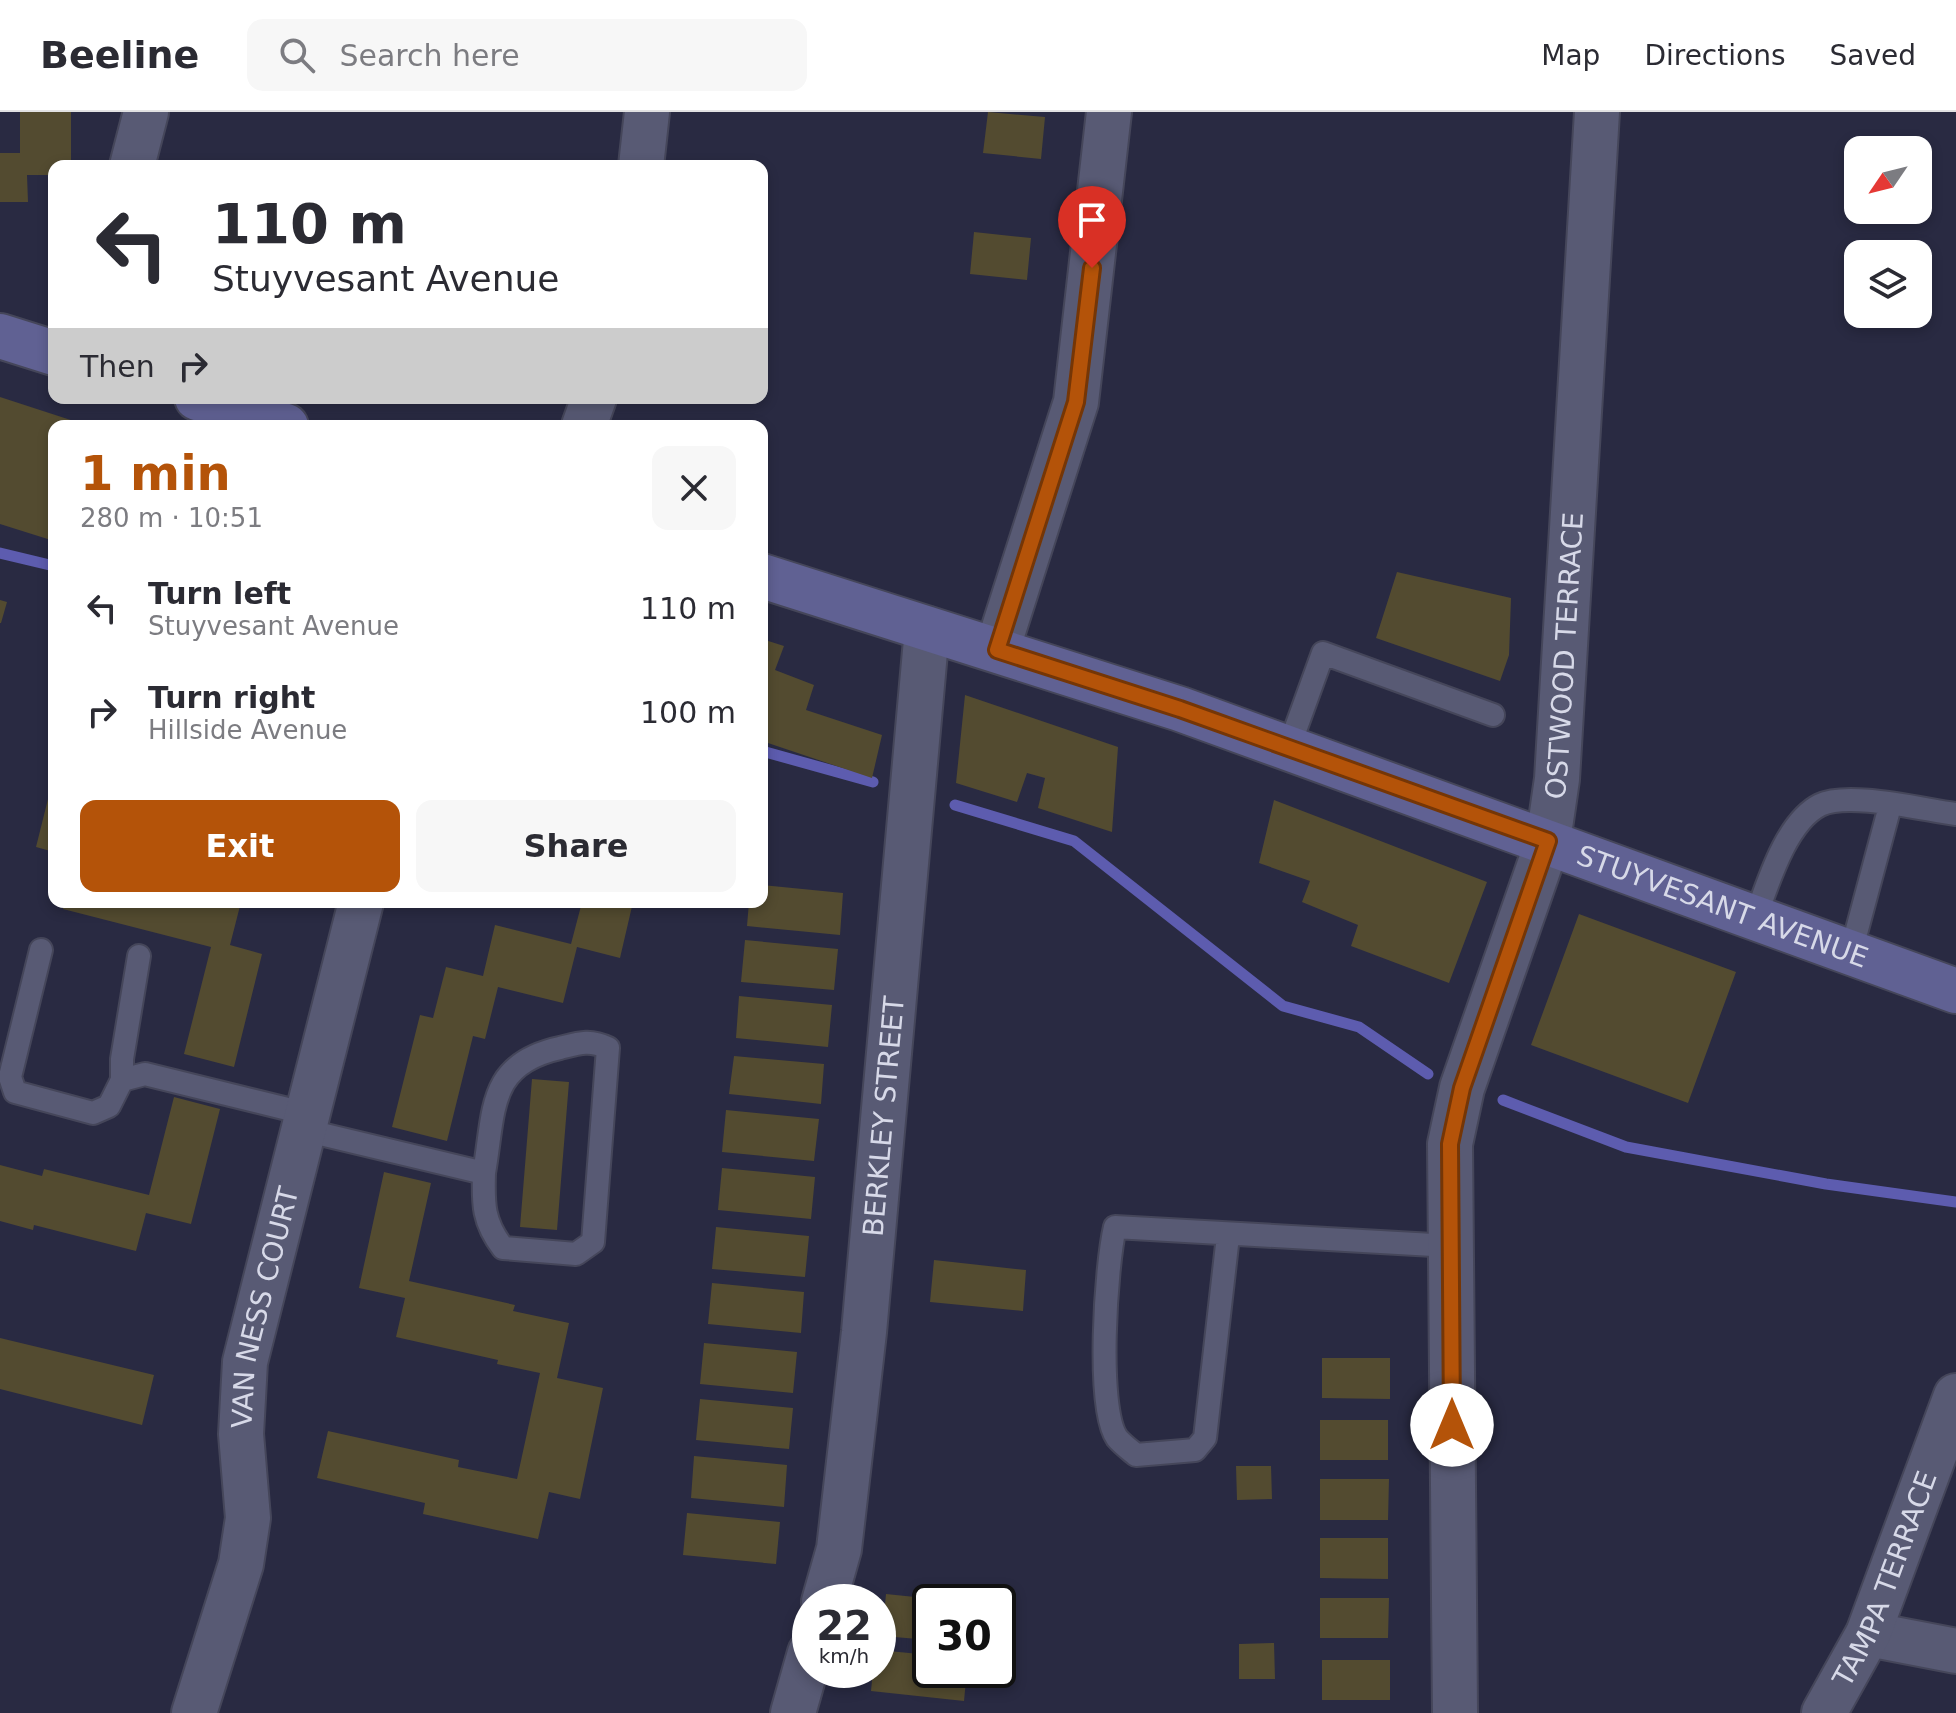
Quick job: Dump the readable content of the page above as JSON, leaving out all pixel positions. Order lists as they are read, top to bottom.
{
  "streets": {
    "main road": ["STUYVESANT AVENUE"],
    "street": [
      "OSTWOOD TERRACE",
      "BERKLEY STREET",
      "VAN NESS COURT",
      "TAMPA TERRACE"
    ]
  },
  "crossings": [
    ["OSTWOOD TERRACE", "STUYVESANT AVENUE"],
    ["STUYVESANT AVENUE", "BERKLEY STREET"]
  ],
  "north": "bottom left",
  "page": {
    "header": "Beeline",
    "search": "Search here",
    "nav": ["Map", "Directions", "Saved"],
    "turn": ["110 m", "Stuyvesant Avenue"],
    "then": "Then",
    "heading": ["1 min", "280 m · 10:51"],
    "list": [
      {
        "name": "Turn left",
        "note": "Stuyvesant Avenue",
        "value": "110 m"
      },
      {
        "name": "Turn right",
        "note": "Hillside Avenue",
        "value": "100 m"
      }
    ],
    "buttons": ["Exit", "Share"],
    "speed": "22 km/h",
    "limit": "30"
  }
}
